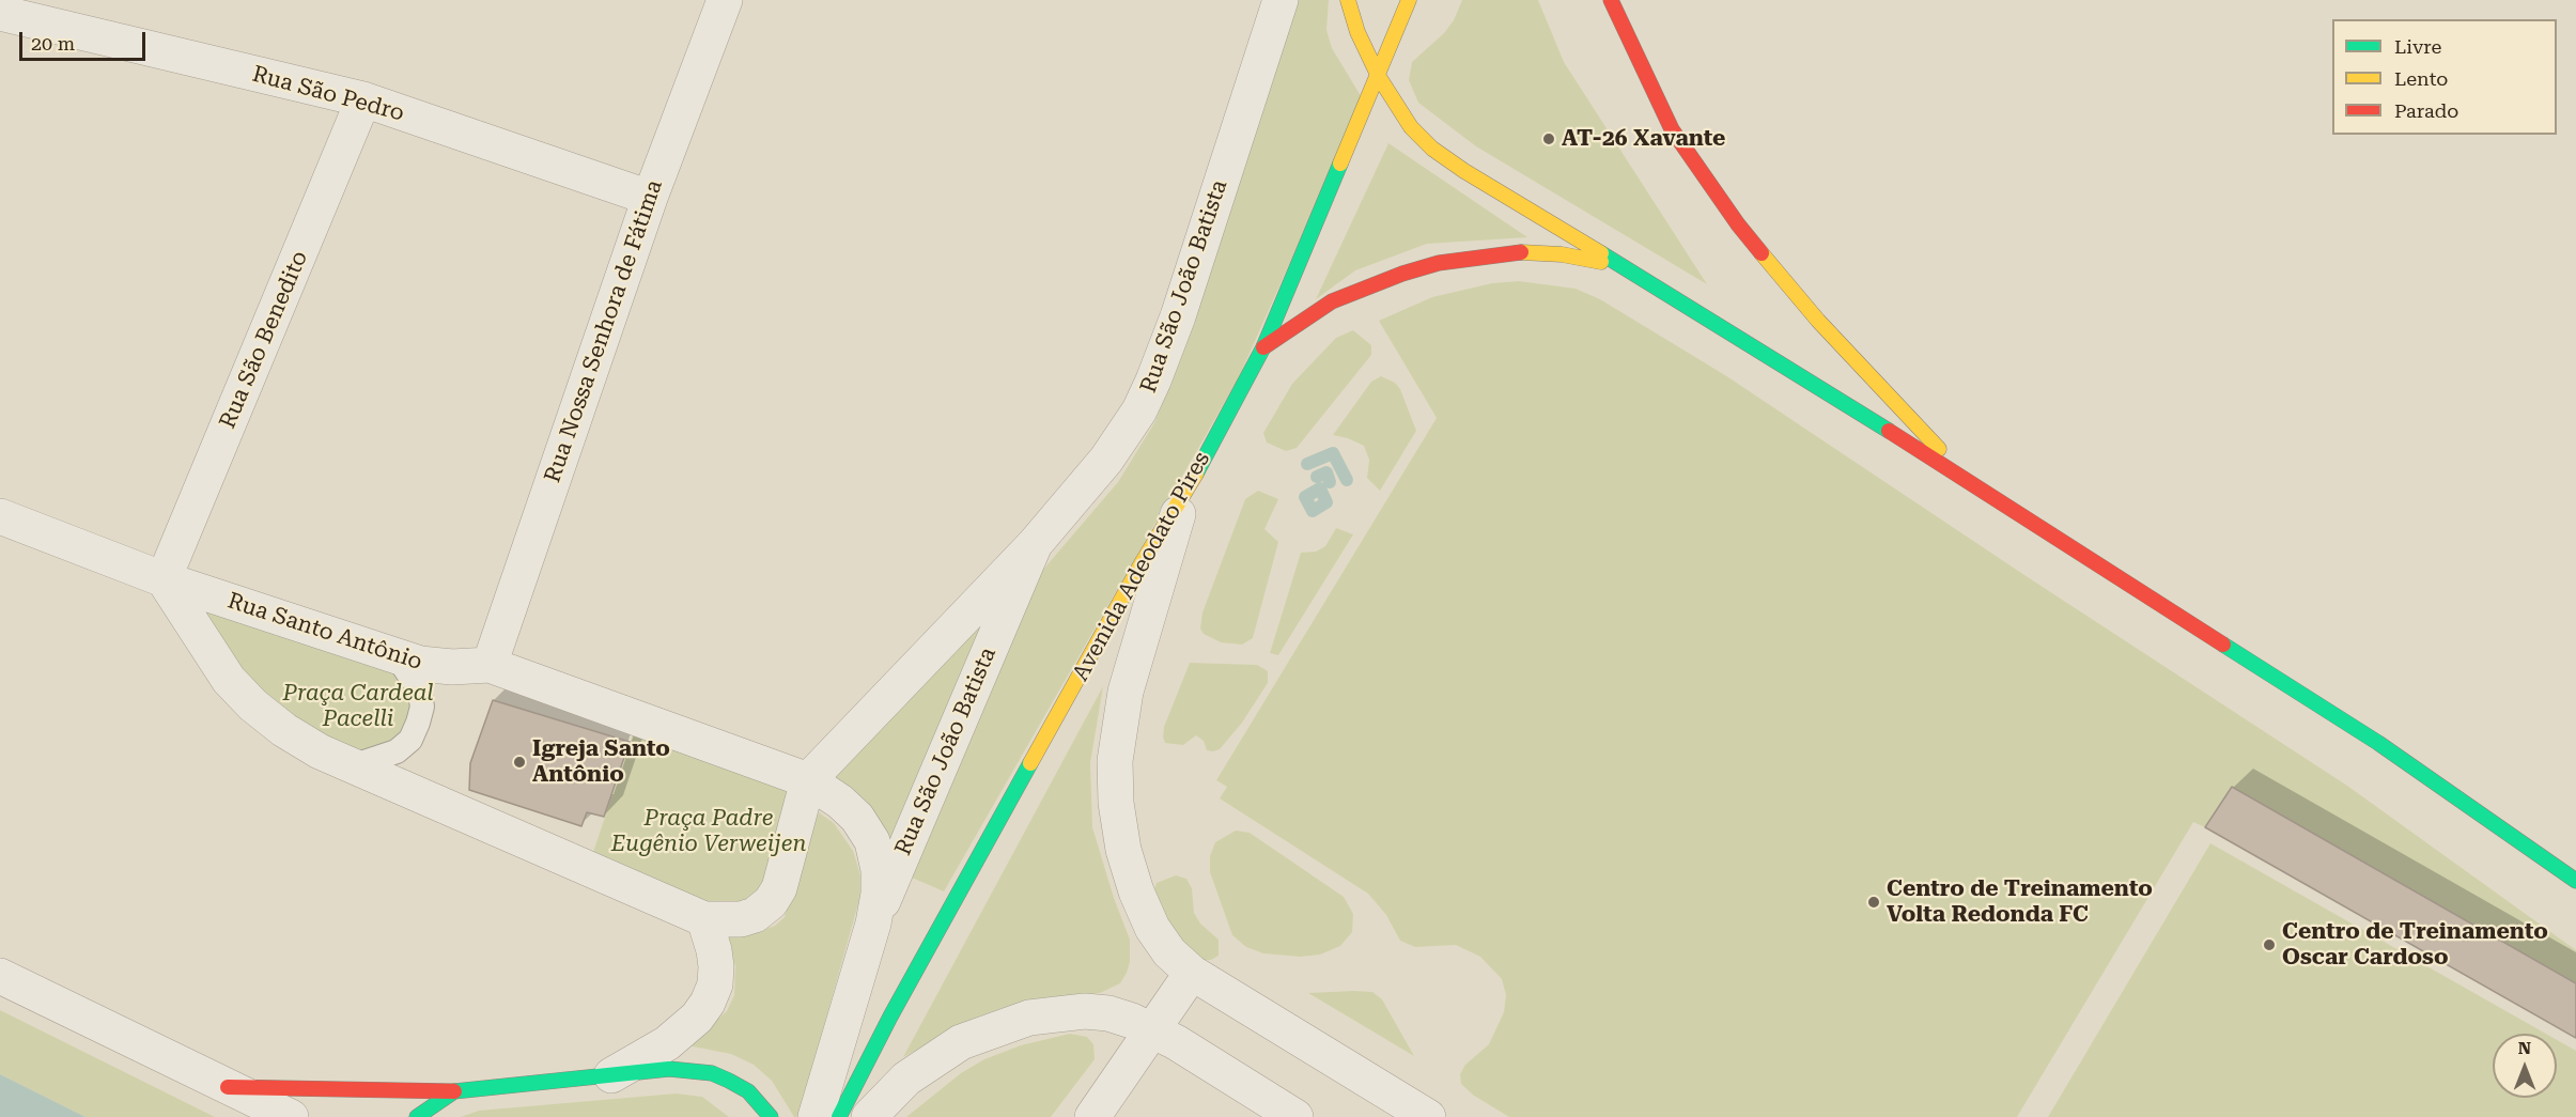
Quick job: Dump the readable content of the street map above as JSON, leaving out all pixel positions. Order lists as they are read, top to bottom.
{
  "streets": {
    "main road": ["Avenida Adeodato Pires"],
    "street": [
      "Rua São Pedro",
      "Rua São João Batista",
      "Rua Nossa Senhora de Fátima",
      "Rua São Benedito",
      "Rua Santo Antônio"
    ]
  },
  "crossings": [
    ["Rua São Pedro", "Rua Nossa Senhora de Fátima"],
    ["Rua São Pedro", "Rua São Benedito"],
    ["Rua São João Batista", "Rua Santo Antônio"],
    ["Rua Nossa Senhora de Fátima", "Rua Santo Antônio"],
    ["Rua São Benedito", "Rua Santo Antônio"]
  ],
  "parks": ["Praça Cardeal Pacelli", "Praça Padre Eugênio Verweijen"],
  "places": [
    "AT-26 Xavante",
    "Igreja Santo Antônio",
    "Centro de Treinamento Volta Redonda FC",
    "Centro de Treinamento Oscar Cardoso"
  ],
  "legend": ["Livre", "Lento", "Parado"],
  "scale_bar": "20 m",
  "north": "top"
}
